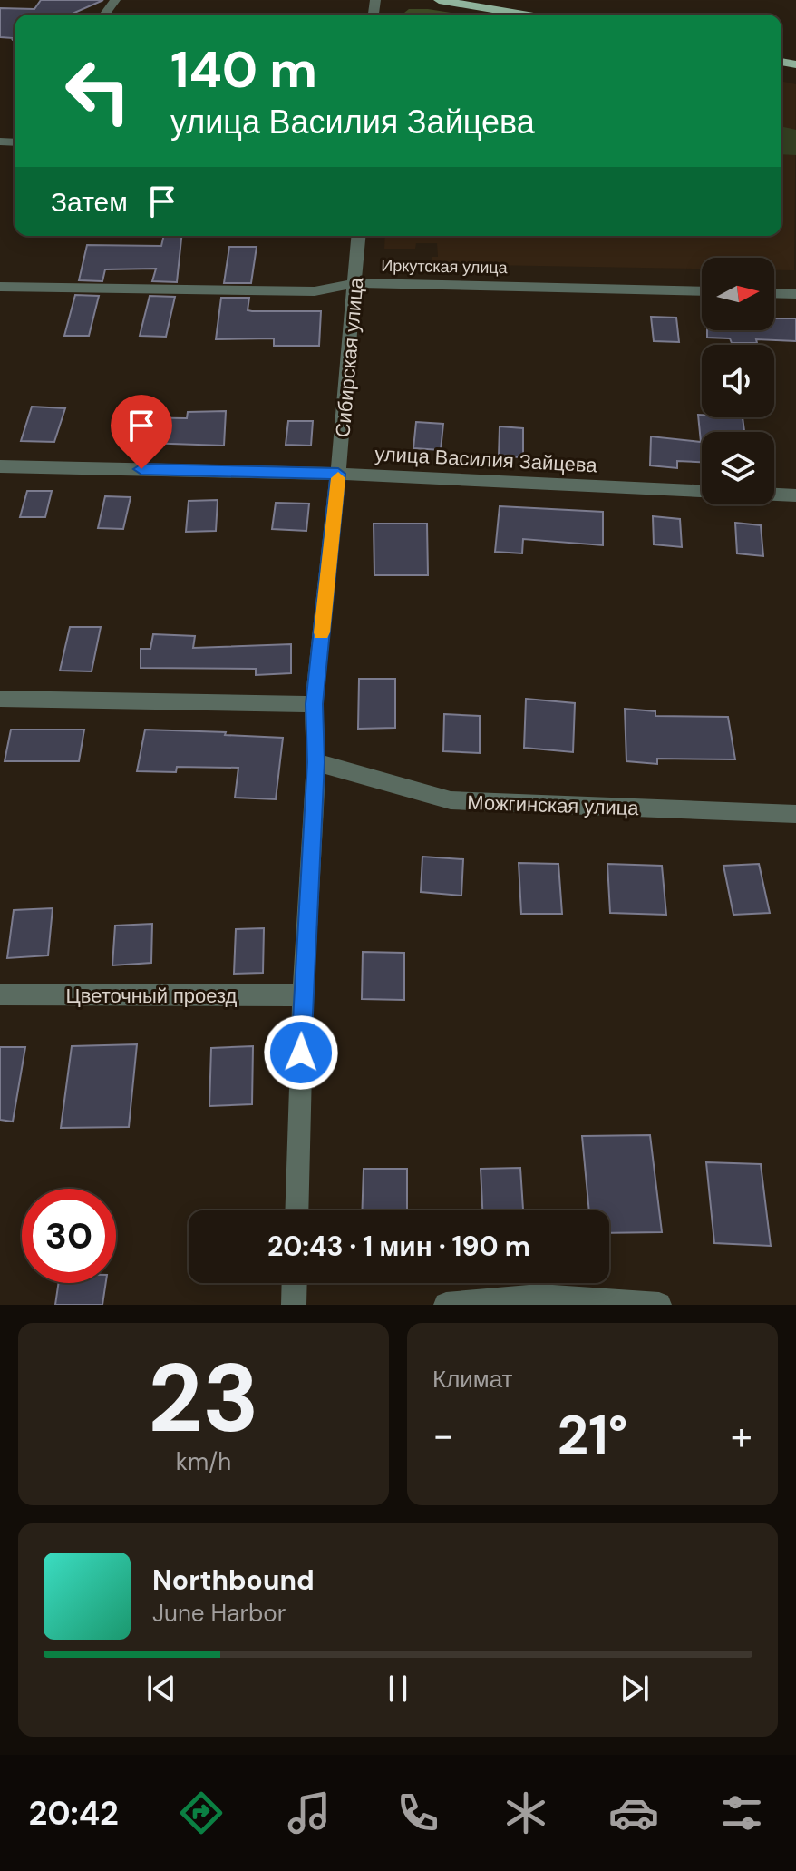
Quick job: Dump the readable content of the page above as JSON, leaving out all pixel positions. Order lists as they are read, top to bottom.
{
  "streets": {
    "street": [
      "Иркутская улица",
      "Сибирская улица",
      "улица Василия Зайцева",
      "Можгинская улица",
      "Цветочный проезд"
    ]
  },
  "crossings": [
    ["Иркутская улица", "Сибирская улица"],
    ["Сибирская улица", "улица Василия Зайцева"],
    ["Сибирская улица", "Можгинская улица"],
    ["Сибирская улица", "Цветочный проезд"]
  ],
  "north": "right",
  "page": {
    "turn": ["140 m", "улица Василия Зайцева"],
    "then": "Затем",
    "limit": "30",
    "trip": "20:43 · 1 мин · 190 m",
    "tile": [
      ["23", "km/h"],
      "Климат"
    ],
    "heat": ["−", "21°", "+"],
    "song": ["Northbound", "June Harbor"],
    "tabs": "20:42"
  }
}
